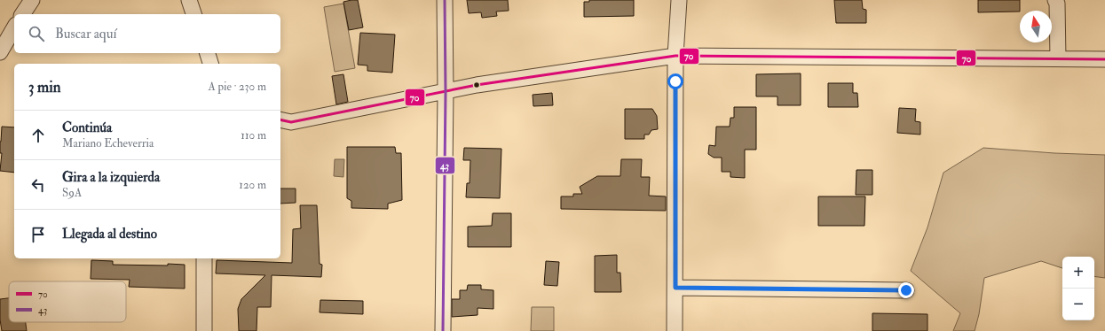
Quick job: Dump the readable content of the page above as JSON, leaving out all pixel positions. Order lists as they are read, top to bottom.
{
  "lines": ["transit line 43", "transit line 70"],
  "legend": ["70", "43"],
  "north": "top",
  "page": {
    "search": "Buscar aquí",
    "heading": ["3 min", "A pie · 230 m"],
    "list": [
      ["Continúa", "Mariano Echeverria", "110 m"],
      ["Gira a la izquierda", "S9A", "120 m"],
      "Llegada al destino"
    ],
    "map_buttons": ["+", "−"]
  }
}
